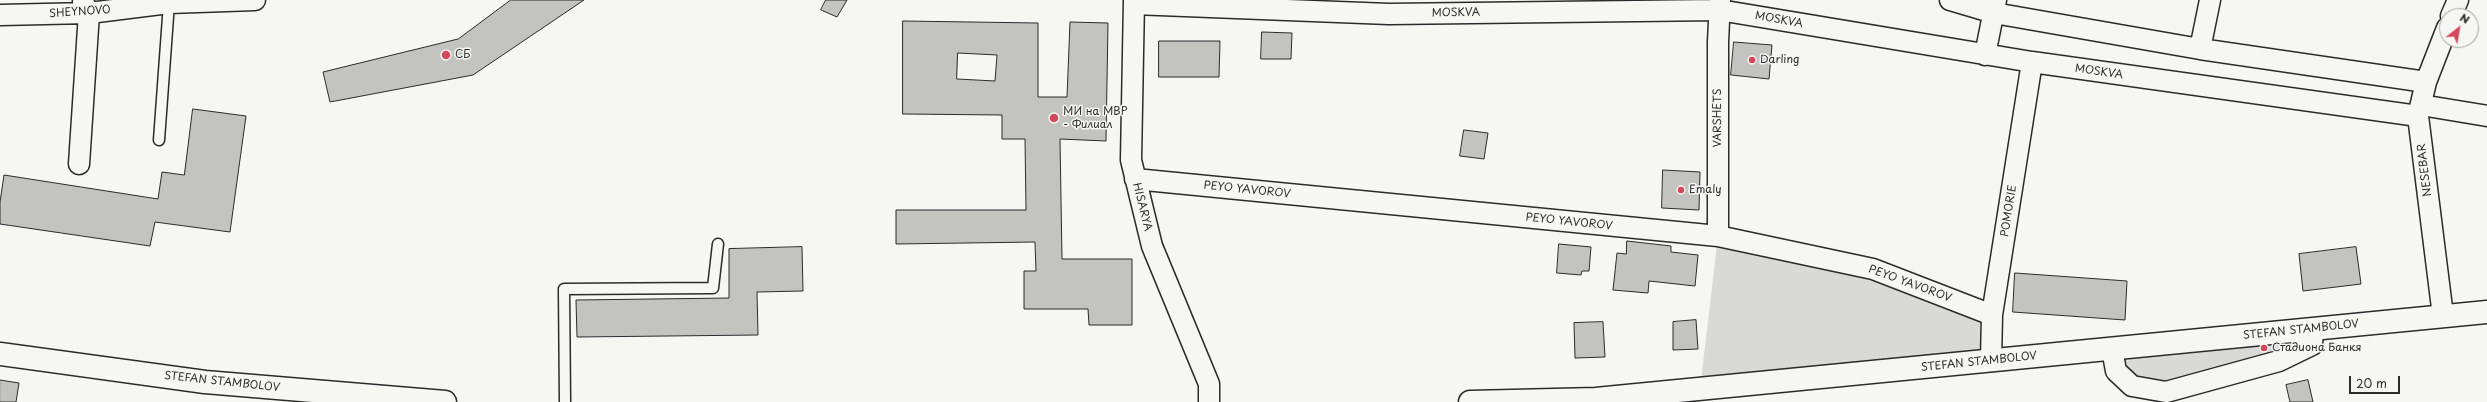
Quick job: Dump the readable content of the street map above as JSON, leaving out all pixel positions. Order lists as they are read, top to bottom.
{
  "streets": {
    "street": [
      "SHEYNOVO",
      "MOSKVA",
      "VARSHETS",
      "NESEBAR",
      "PEYO YAVOROV",
      "HISARYA",
      "POMORIE",
      "STEFAN STAMBOLOV"
    ]
  },
  "crossings": [
    ["MOSKVA", "VARSHETS"],
    ["MOSKVA", "NESEBAR"],
    ["MOSKVA", "HISARYA"],
    ["MOSKVA", "POMORIE"],
    ["VARSHETS", "PEYO YAVOROV"],
    ["NESEBAR", "STEFAN STAMBOLOV"],
    ["PEYO YAVOROV", "HISARYA"],
    ["PEYO YAVOROV", "POMORIE"],
    ["POMORIE", "STEFAN STAMBOLOV"]
  ],
  "places": [
    "СБ",
    "Darling",
    "МИ на МВР - Филиал",
    "Emaly",
    "Стадиона Банкя"
  ],
  "scale_bar": "20 m",
  "north": "top right"
}
